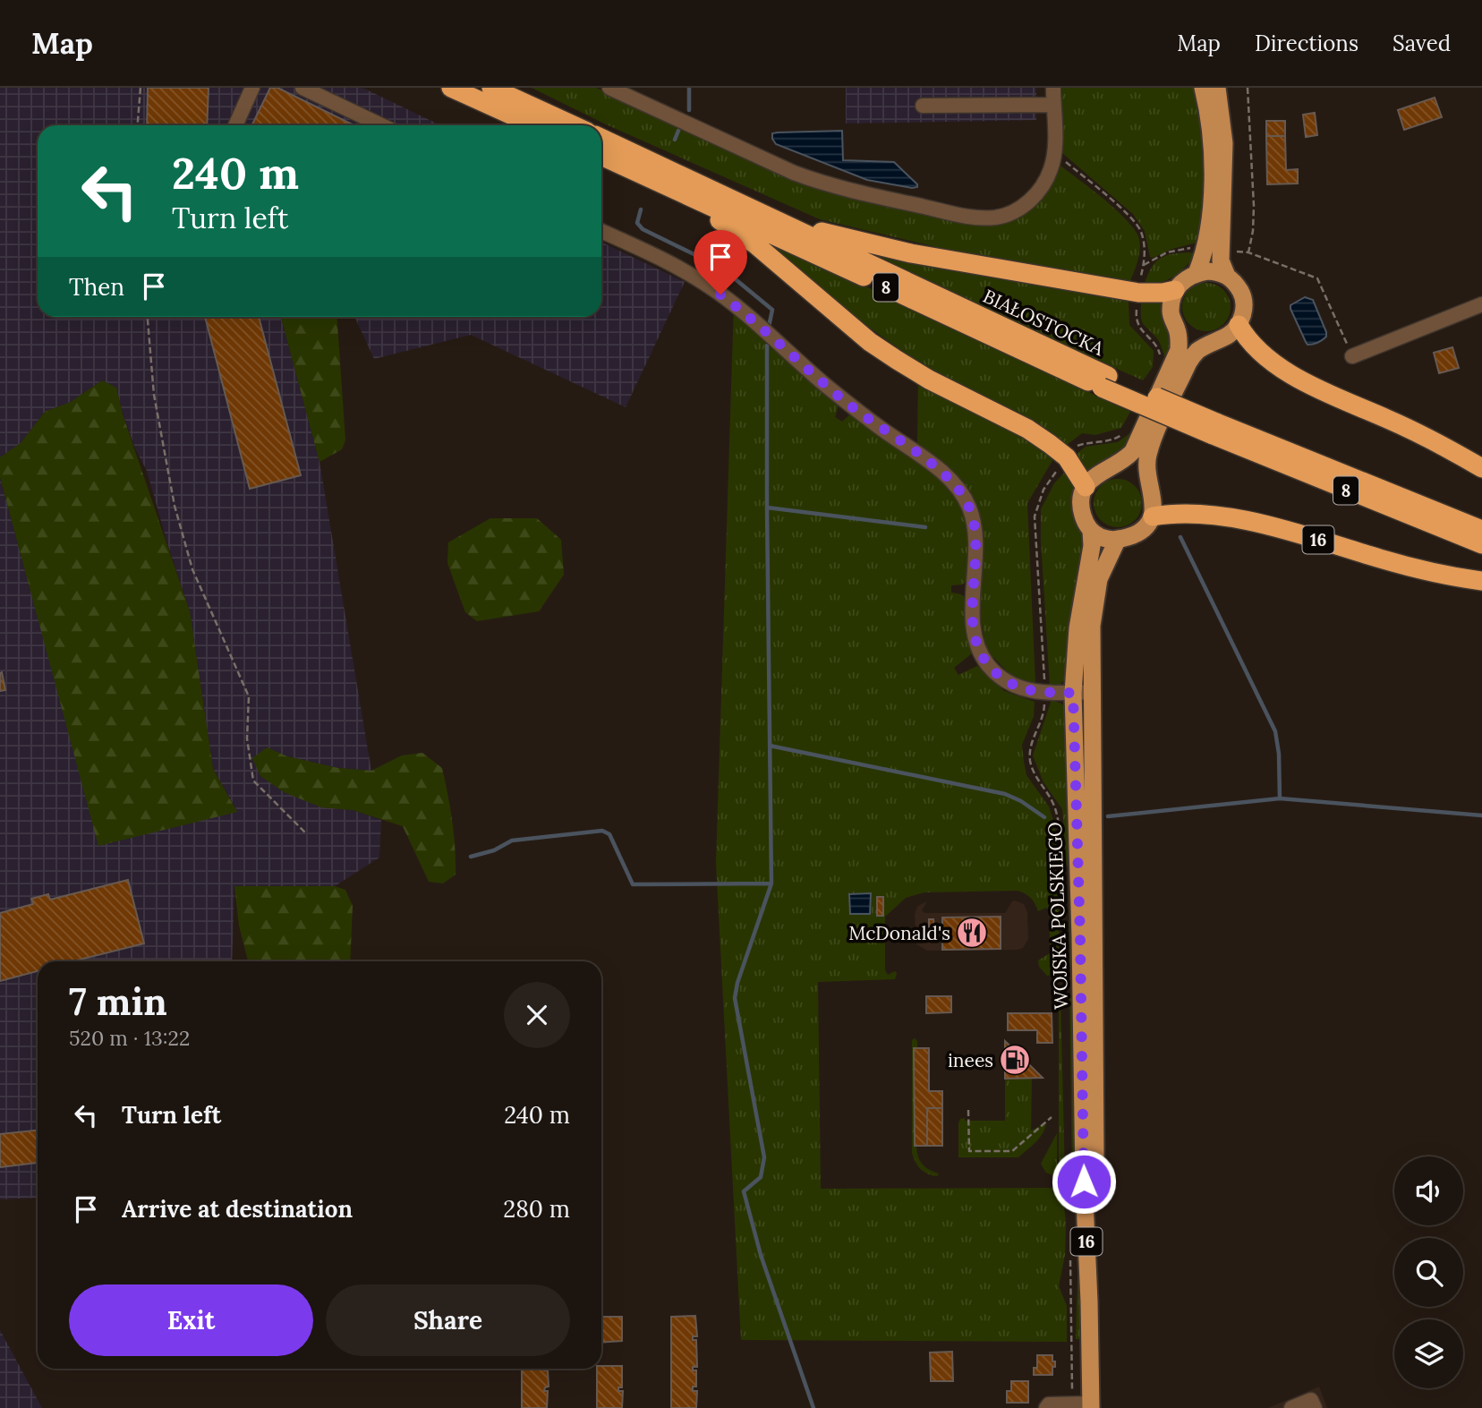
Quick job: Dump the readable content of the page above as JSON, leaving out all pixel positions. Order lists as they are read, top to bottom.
{
  "streets": {
    "highway": ["8", "BIAŁOSTOCKA", "16"],
    "main road": ["WOJSKA POLSKIEGO"]
  },
  "crossings": [
    ["16", "WOJSKA POLSKIEGO"]
  ],
  "places": {
    "restaurant": ["McDonald's"],
    "fuel station": ["inees"]
  },
  "page": {
    "header": "Map",
    "nav": ["Map", "Directions", "Saved"],
    "turn": ["240 m", "Turn left"],
    "then": "Then",
    "heading": ["7 min", "520 m · 13:22"],
    "list": [
      {
        "name": "Turn left",
        "value": "240 m"
      },
      {
        "name": "Arrive at destination",
        "value": "280 m"
      }
    ],
    "buttons": ["Exit", "Share"]
  }
}
